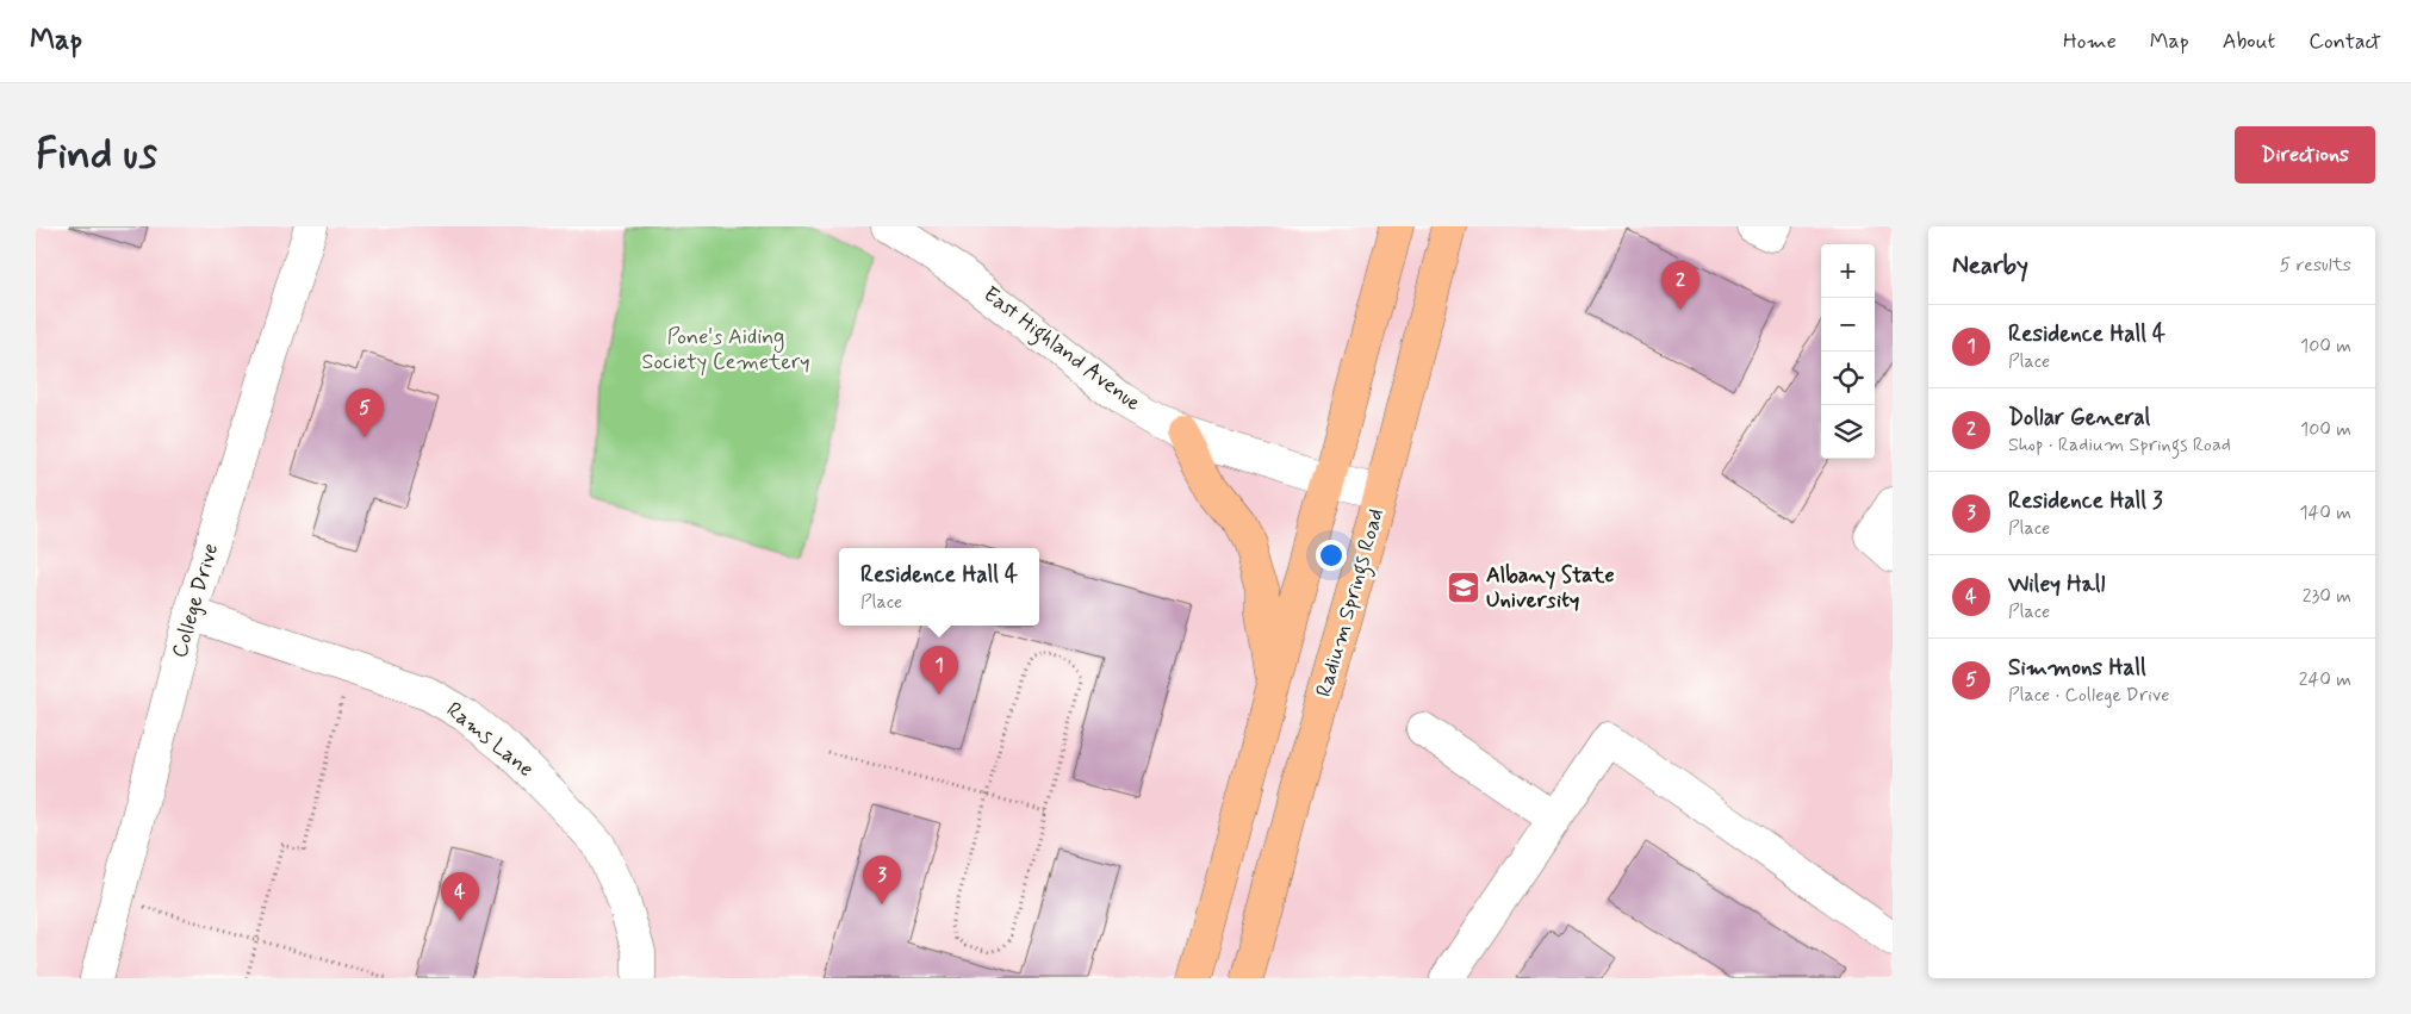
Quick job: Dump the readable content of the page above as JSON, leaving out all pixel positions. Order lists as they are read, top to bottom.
{
  "streets": {
    "main road": ["Radium Springs Road"],
    "street": ["East Highland Avenue", "College Drive", "Rams Lane"]
  },
  "crossings": [
    ["East Highland Avenue", "Radium Springs Road"],
    ["College Drive", "Rams Lane"]
  ],
  "parks": ["Pone's Aiding Society Cemetery"],
  "places": {
    "school or university": ["Albany State University"]
  },
  "page": {
    "header": "Map",
    "nav": [
      "Home",
      "Map",
      "About",
      "Contact"
    ],
    "buttons": "Directions",
    "title": "Find us",
    "heading": ["Nearby", "5 results"],
    "map_buttons": ["+", "−"],
    "pins": [
      "2",
      "5",
      "1",
      "3",
      "4"
    ],
    "list": [
      {
        "mark": "1",
        "name": "Residence Hall 4",
        "note": "Place",
        "value": "100 m"
      },
      {
        "mark": "2",
        "name": "Dollar General",
        "note": "Shop · Radium Springs Road",
        "value": "100 m"
      },
      {
        "mark": "3",
        "name": "Residence Hall 3",
        "note": "Place",
        "value": "140 m"
      },
      {
        "mark": "4",
        "name": "Wiley Hall",
        "note": "Place",
        "value": "230 m"
      },
      {
        "mark": "5",
        "name": "Simmons Hall",
        "note": "Place · College Drive",
        "value": "240 m"
      }
    ],
    "popup": ["Residence Hall 4", "Place"]
  }
}
